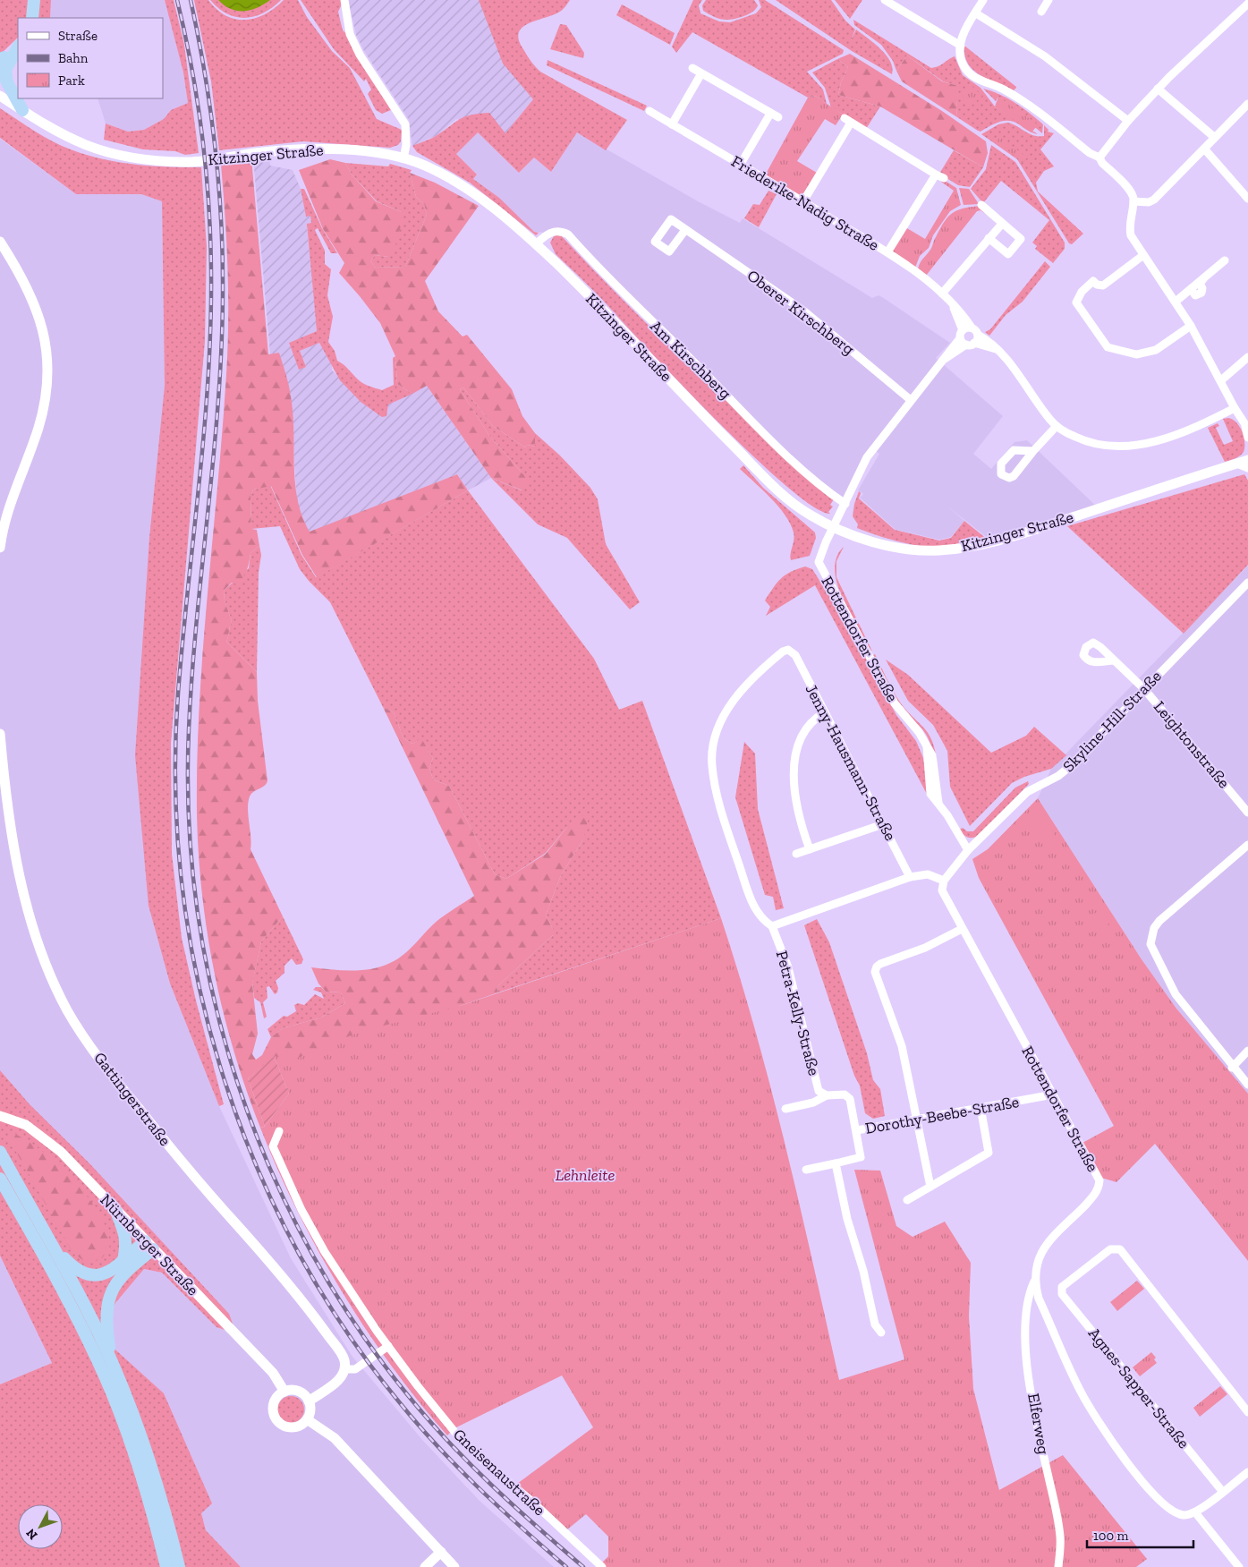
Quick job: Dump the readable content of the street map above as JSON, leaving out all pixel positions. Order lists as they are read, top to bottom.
{
  "streets": {
    "street": [
      "Kitzinger Straße",
      "Friederike-Nadig Straße",
      "Oberer Kirschberg",
      "Am Kirschberg",
      "Rottendorfer Straße",
      "Skyline-Hill-Straße",
      "Leightonstraße",
      "Jenny-Hausmann-Straße",
      "Petra-Kelly-Straße",
      "Gattingerstraße",
      "Dorothy-Beebe-Straße",
      "Nürnberger Straße",
      "Agnes-Sapper-Straße",
      "Elferweg",
      "Gneisenaustraße"
    ]
  },
  "crossings": [
    ["Kitzinger Straße", "Am Kirschberg"],
    ["Kitzinger Straße", "Rottendorfer Straße"],
    ["Rottendorfer Straße", "Skyline-Hill-Straße"],
    ["Rottendorfer Straße", "Dorothy-Beebe-Straße"],
    ["Rottendorfer Straße", "Elferweg"],
    ["Skyline-Hill-Straße", "Leightonstraße"],
    ["Jenny-Hausmann-Straße", "Petra-Kelly-Straße"],
    ["Petra-Kelly-Straße", "Dorothy-Beebe-Straße"]
  ],
  "parks": ["Lehnleite"],
  "legend": ["Straße", "Bahn", "Park"],
  "scale_bar": "100 m",
  "north": "bottom left"
}
